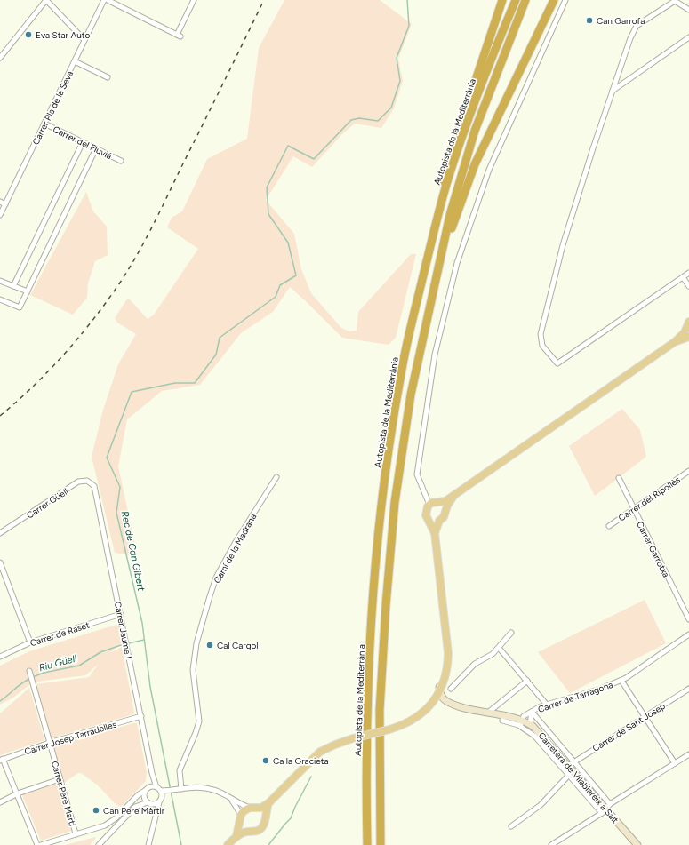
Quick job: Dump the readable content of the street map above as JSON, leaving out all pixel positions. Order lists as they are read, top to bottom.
{
  "streets": {
    "highway": ["Autopista de la Mediterrània"],
    "street": [
      "Carrer Pla de la Seva",
      "Carrer del Fluviá",
      "Carrer del Ripollès",
      "Carrer Güell",
      "Camí de la Madrana",
      "Carrer Garrotxa",
      "Carrer Jaume I",
      "Carrer de Raset",
      "Carrer de Tarragona",
      "Carrer de Sant Josep",
      "Carrer Josep Tarradelles",
      "Carretera de Vilablareix a Salt",
      "Carrer Pere Martí"
    ]
  },
  "crossings": [
    ["Carrer Pla de la Seva", "Carrer del Fluviá"],
    ["Carrer del Ripollès", "Carrer Garrotxa"],
    ["Carrer Güell", "Carrer Jaume I"],
    ["Carrer Jaume I", "Carrer de Raset"],
    ["Carrer Jaume I", "Carrer Josep Tarradelles"],
    ["Carrer de Tarragona", "Carretera de Vilablareix a Salt"],
    ["Carrer de Sant Josep", "Carretera de Vilablareix a Salt"],
    ["Carrer Josep Tarradelles", "Carrer Pere Martí"]
  ],
  "water": ["Rec de Can Gibert", "Riu Güell"],
  "places": [
    "Can Garrofa",
    "Eva Star Auto",
    "Cal Cargol",
    "Ca la Gracieta",
    "Can Pere Màrtir"
  ]
}
